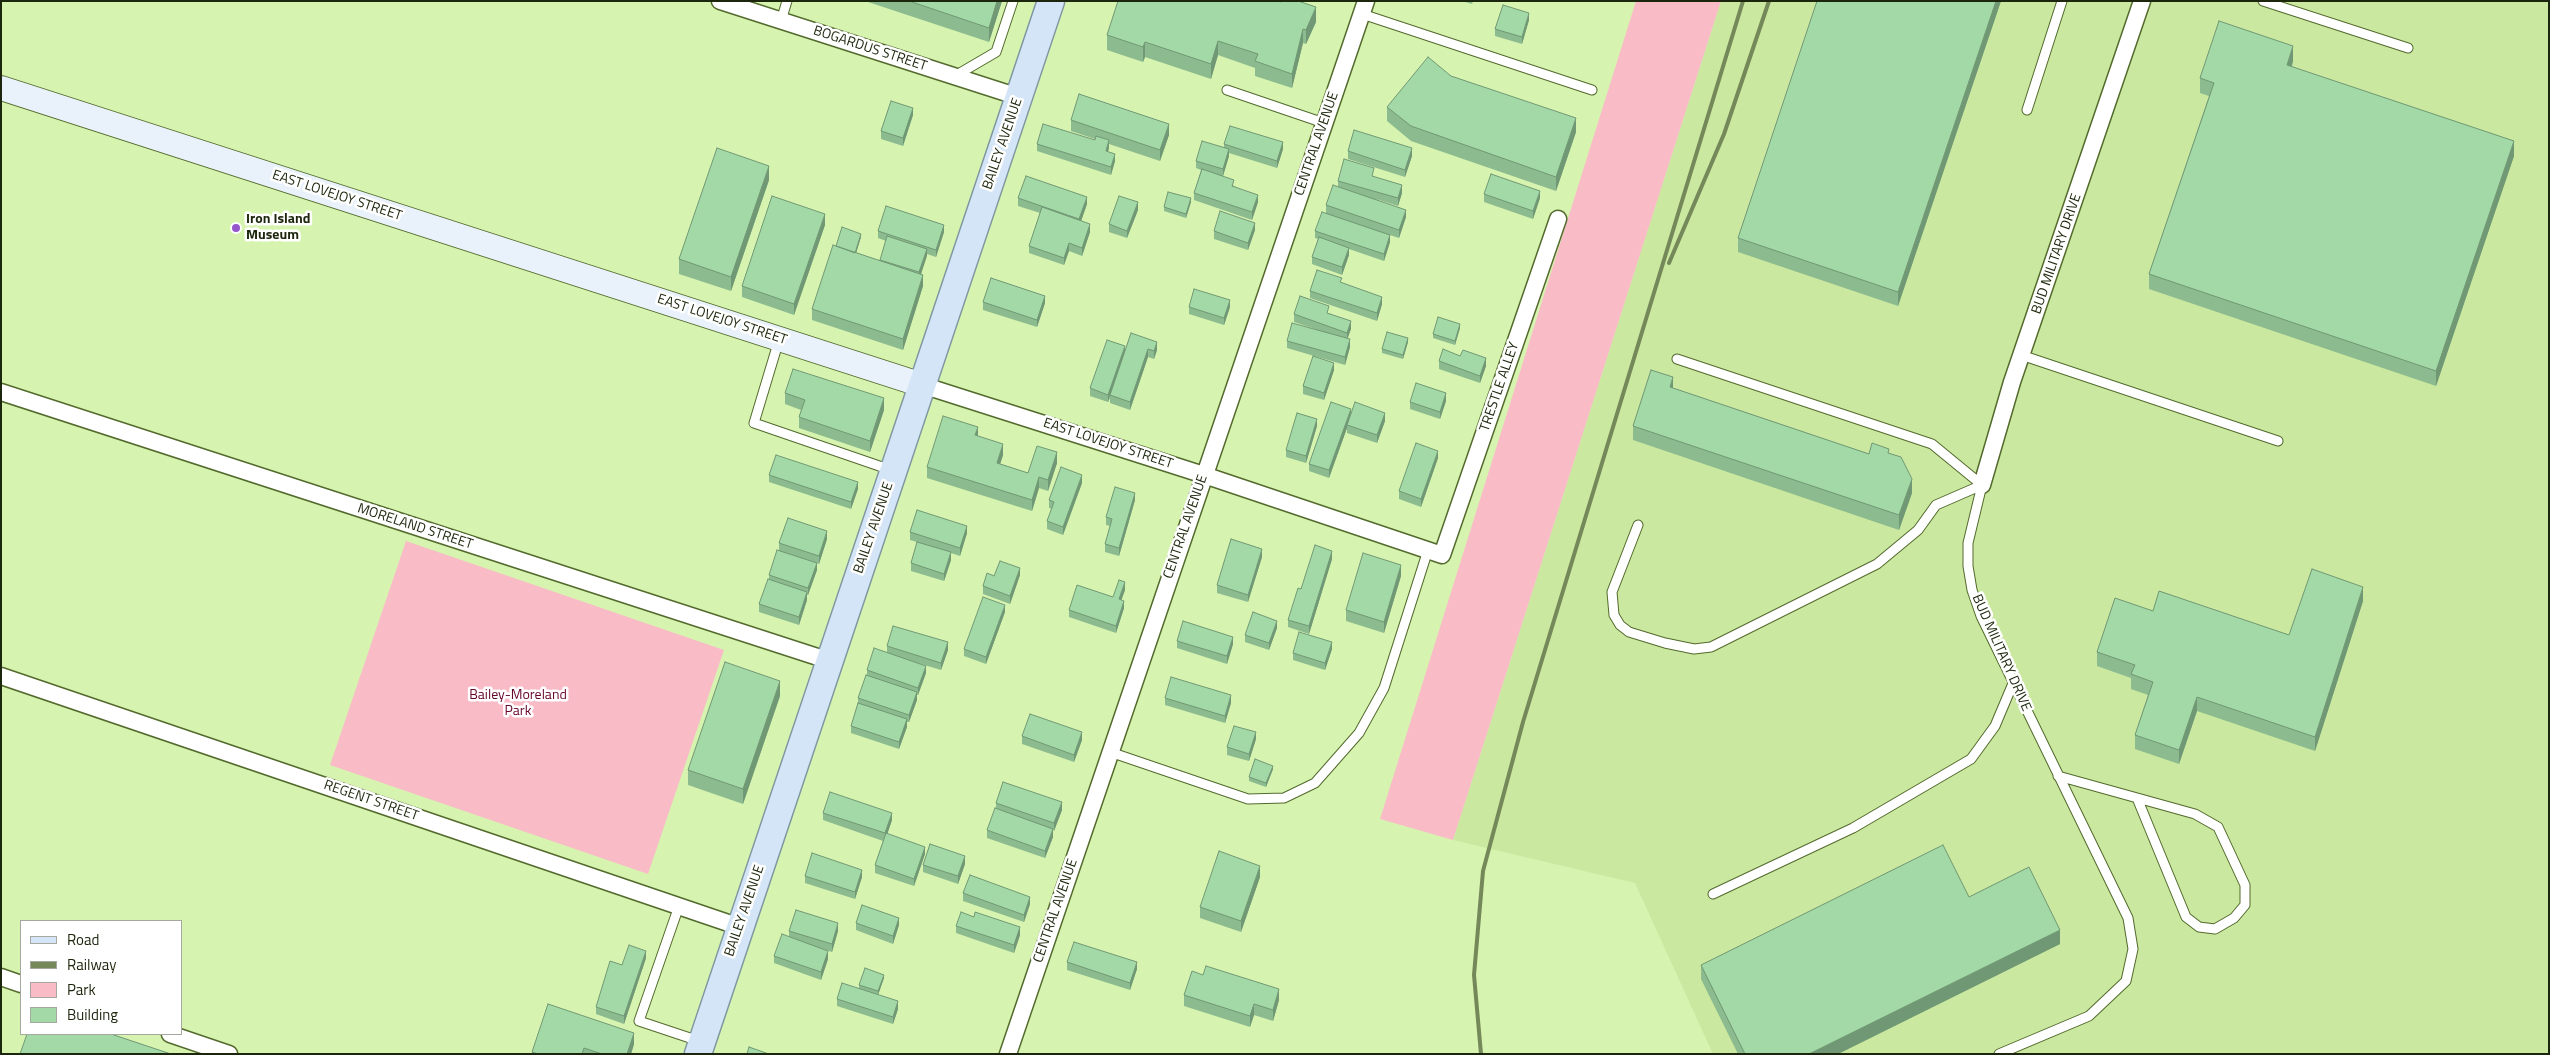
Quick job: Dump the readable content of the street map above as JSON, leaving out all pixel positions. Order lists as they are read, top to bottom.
{
  "streets": {
    "main road": ["BAILEY AVENUE"],
    "street": [
      "BOGARDUS STREET",
      "CENTRAL AVENUE",
      "EAST LOVEJOY STREET",
      "BUD MILITARY DRIVE",
      "TRESTLE ALLEY",
      "MORELAND STREET",
      "REGENT STREET"
    ]
  },
  "crossings": [
    ["BOGARDUS STREET", "BAILEY AVENUE"],
    ["BAILEY AVENUE", "EAST LOVEJOY STREET"],
    ["BAILEY AVENUE", "MORELAND STREET"],
    ["BAILEY AVENUE", "REGENT STREET"],
    ["CENTRAL AVENUE", "EAST LOVEJOY STREET"],
    ["CENTRAL AVENUE", "TRESTLE ALLEY"],
    ["EAST LOVEJOY STREET", "TRESTLE ALLEY"]
  ],
  "parks": ["Bailey-Moreland Park"],
  "places": ["Iron Island Museum"],
  "legend": [
    "Road",
    "Railway",
    "Park",
    "Building"
  ]
}
